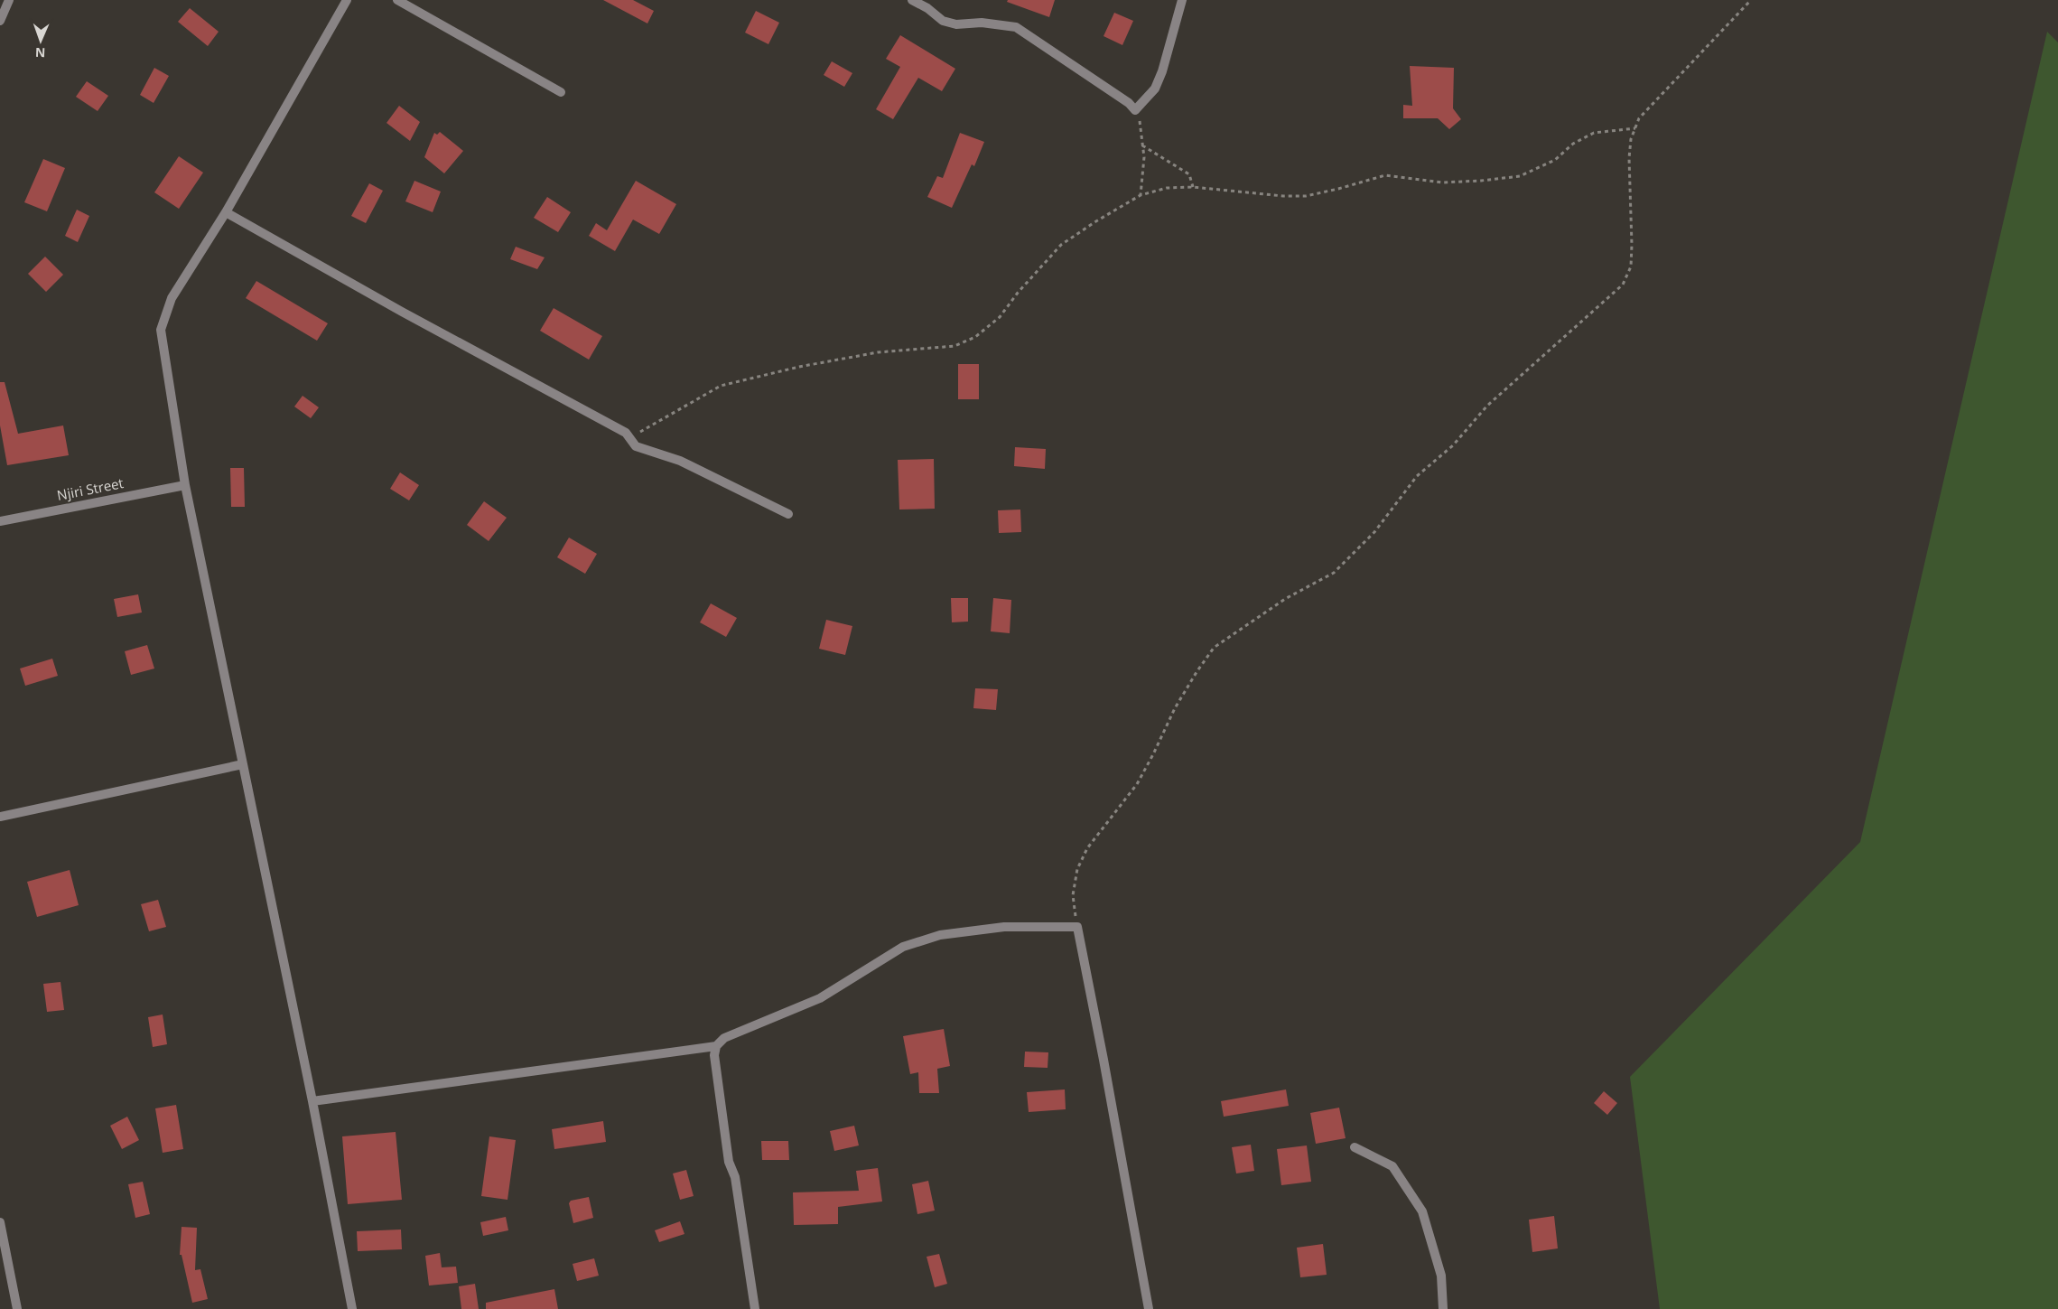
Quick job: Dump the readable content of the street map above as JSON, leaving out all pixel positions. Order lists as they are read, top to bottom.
{
  "streets": {
    "street": ["Njiri Street"]
  },
  "north": "bottom"
}
